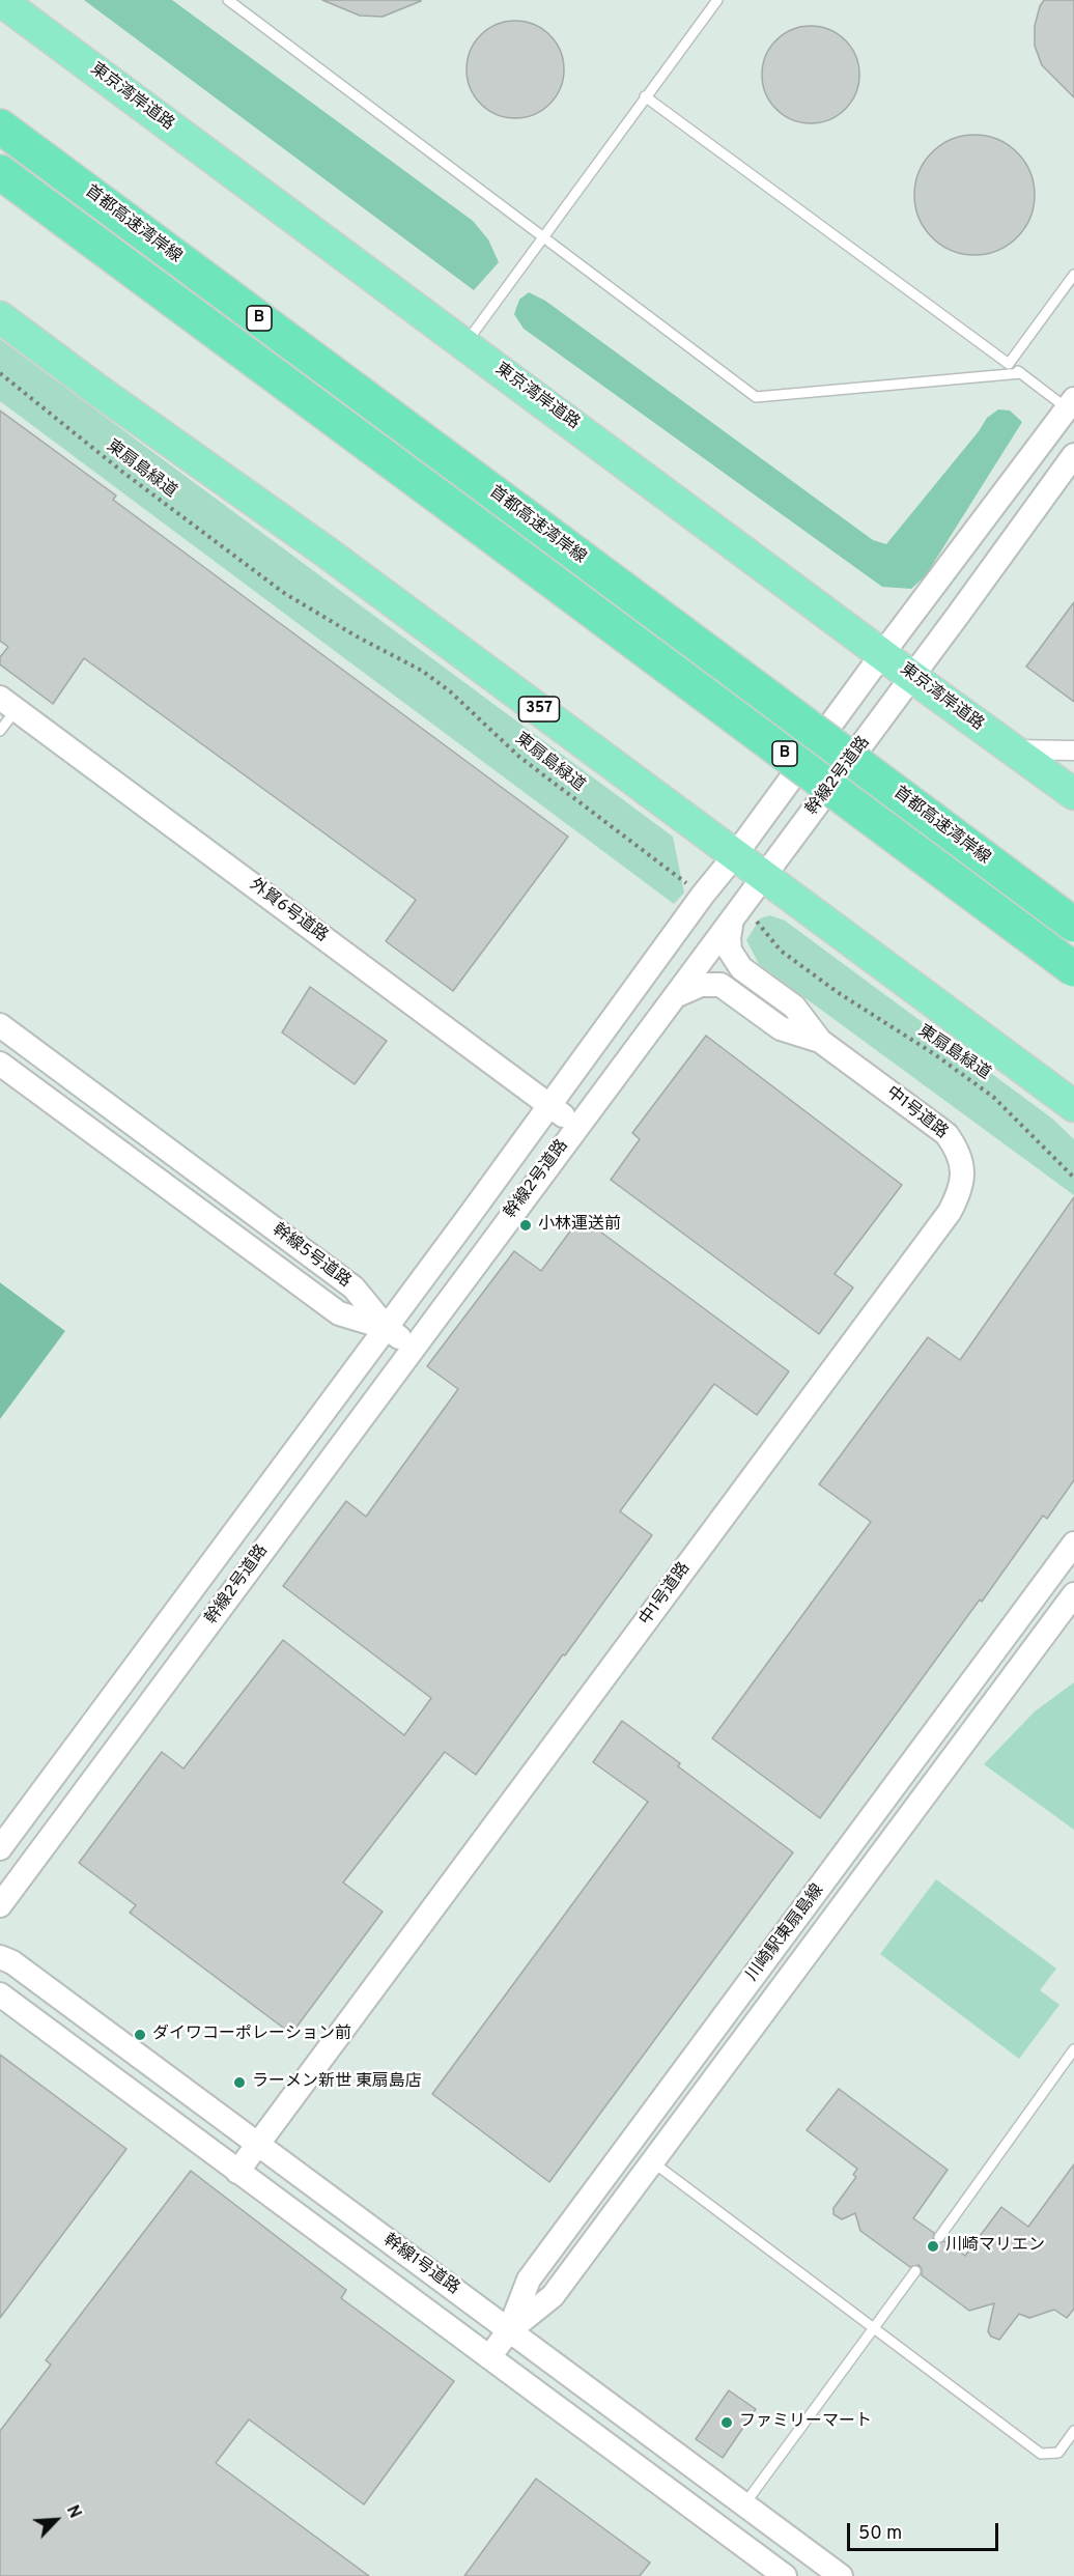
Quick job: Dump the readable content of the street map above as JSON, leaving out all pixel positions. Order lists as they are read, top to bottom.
{
  "streets": {
    "highway": [
      "東京湾岸道路",
      "首都高速湾岸線",
      "B",
      "357"
    ],
    "street": [
      "幹線2号道路",
      "外貿6号道路",
      "中1号道路",
      "幹線5号道路",
      "川崎駅東扇島線",
      "幹線1号道路"
    ],
    "path": ["東扇島緑道"]
  },
  "crossings": [
    ["東京湾岸道路", "幹線2号道路"],
    ["東扇島緑道", "幹線2号道路"],
    ["東扇島緑道", "中1号道路"],
    ["357", "幹線2号道路"],
    ["幹線2号道路", "外貿6号道路"],
    ["幹線2号道路", "中1号道路"],
    ["幹線2号道路", "幹線5号道路"],
    ["中1号道路", "幹線1号道路"],
    ["川崎駅東扇島線", "幹線1号道路"]
  ],
  "places": [
    "小林運送前",
    "ダイワコーポレーション前",
    "ラーメン新世 東扇島店",
    "川崎マリエン",
    "ファミリーマート"
  ],
  "scale_bar": "50 m",
  "north": "top right"
}
